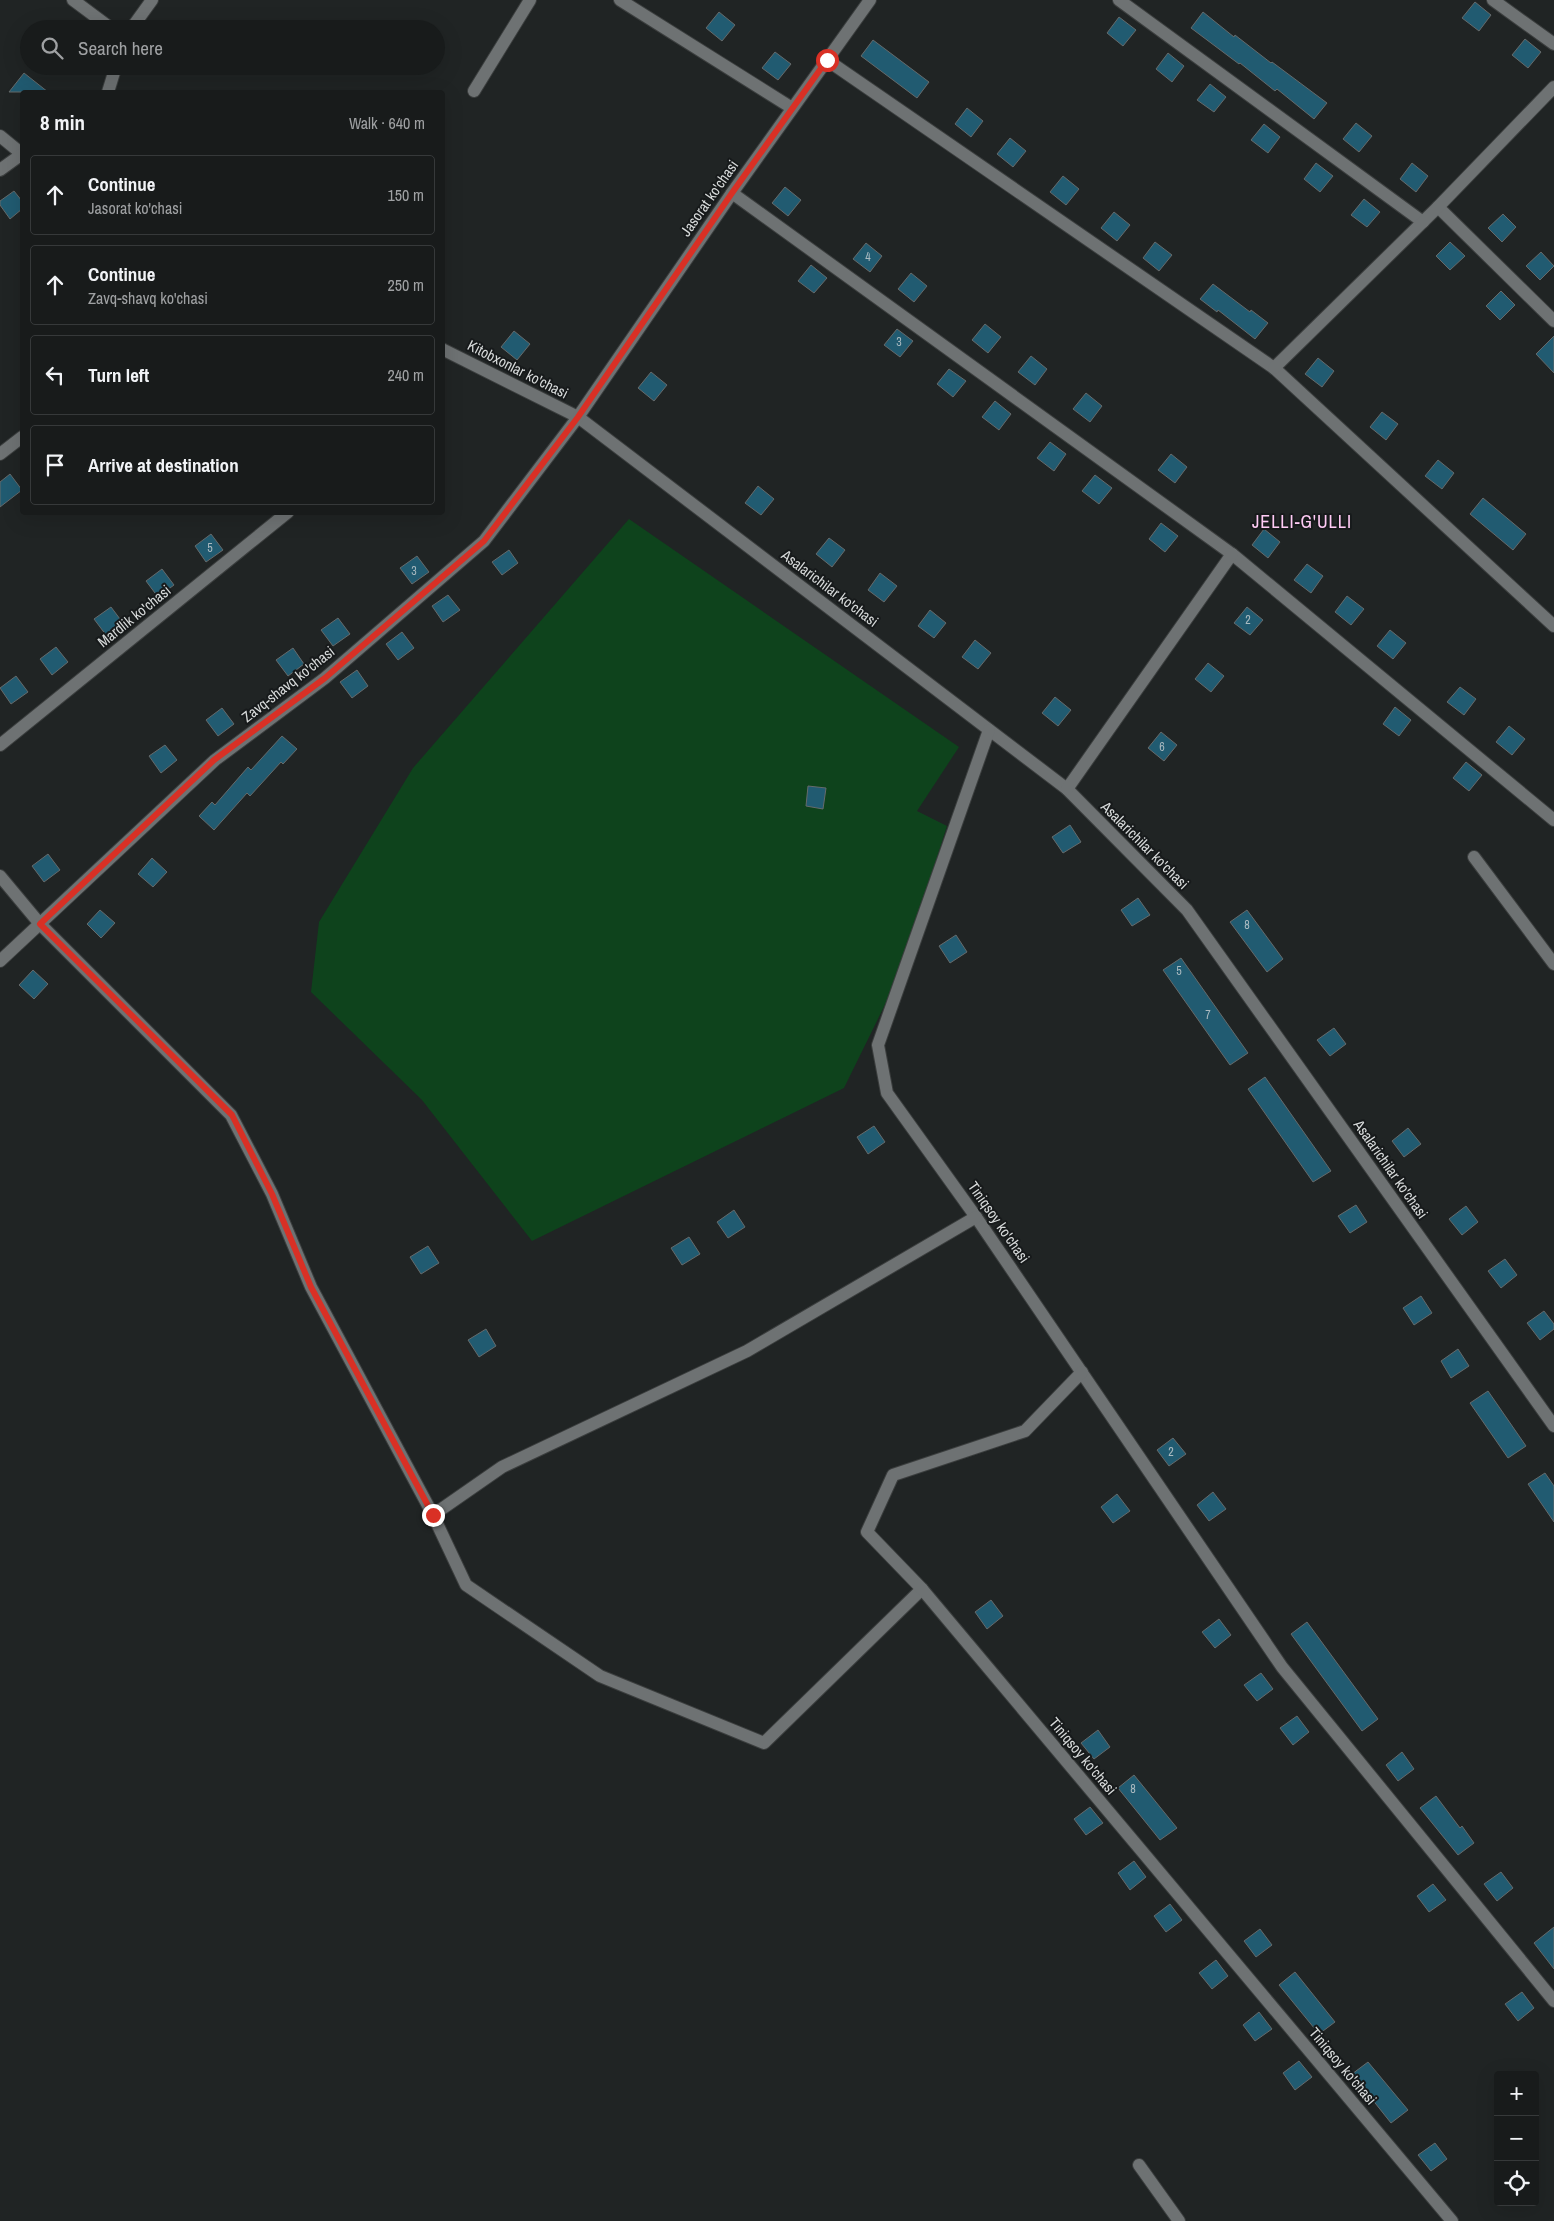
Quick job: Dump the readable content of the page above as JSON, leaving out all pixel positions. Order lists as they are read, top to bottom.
{
  "streets": {
    "street": [
      "Jasorat ko'chasi",
      "Kitobxonlar ko'chasi",
      "Asalarichilar ko'chasi",
      "Mardlik ko'chasi",
      "Zavq-shavq ko'chasi",
      "Tiniqsoy ko'chasi"
    ]
  },
  "crossings": [
    ["Jasorat ko'chasi", "Kitobxonlar ko'chasi"],
    ["Jasorat ko'chasi", "Asalarichilar ko'chasi"],
    ["Jasorat ko'chasi", "Zavq-shavq ko'chasi"],
    ["Kitobxonlar ko'chasi", "Asalarichilar ko'chasi"],
    ["Kitobxonlar ko'chasi", "Zavq-shavq ko'chasi"],
    ["Asalarichilar ko'chasi", "Zavq-shavq ko'chasi"],
    ["Asalarichilar ko'chasi", "Tiniqsoy ko'chasi"]
  ],
  "districts": ["JELLI-G'ULLI"],
  "house_numbers": [
    "4",
    "3",
    "5",
    "3",
    "2",
    "6",
    "8",
    "5",
    "7",
    "2",
    "8"
  ],
  "page": {
    "search": "Search here",
    "heading": ["8 min", "Walk · 640 m"],
    "list": [
      ["Continue", "Jasorat ko'chasi", "150 m"],
      ["Continue", "Zavq-shavq ko'chasi", "250 m"],
      ["Turn left", "240 m"],
      "Arrive at destination"
    ],
    "map_buttons": ["+", "−"]
  }
}
